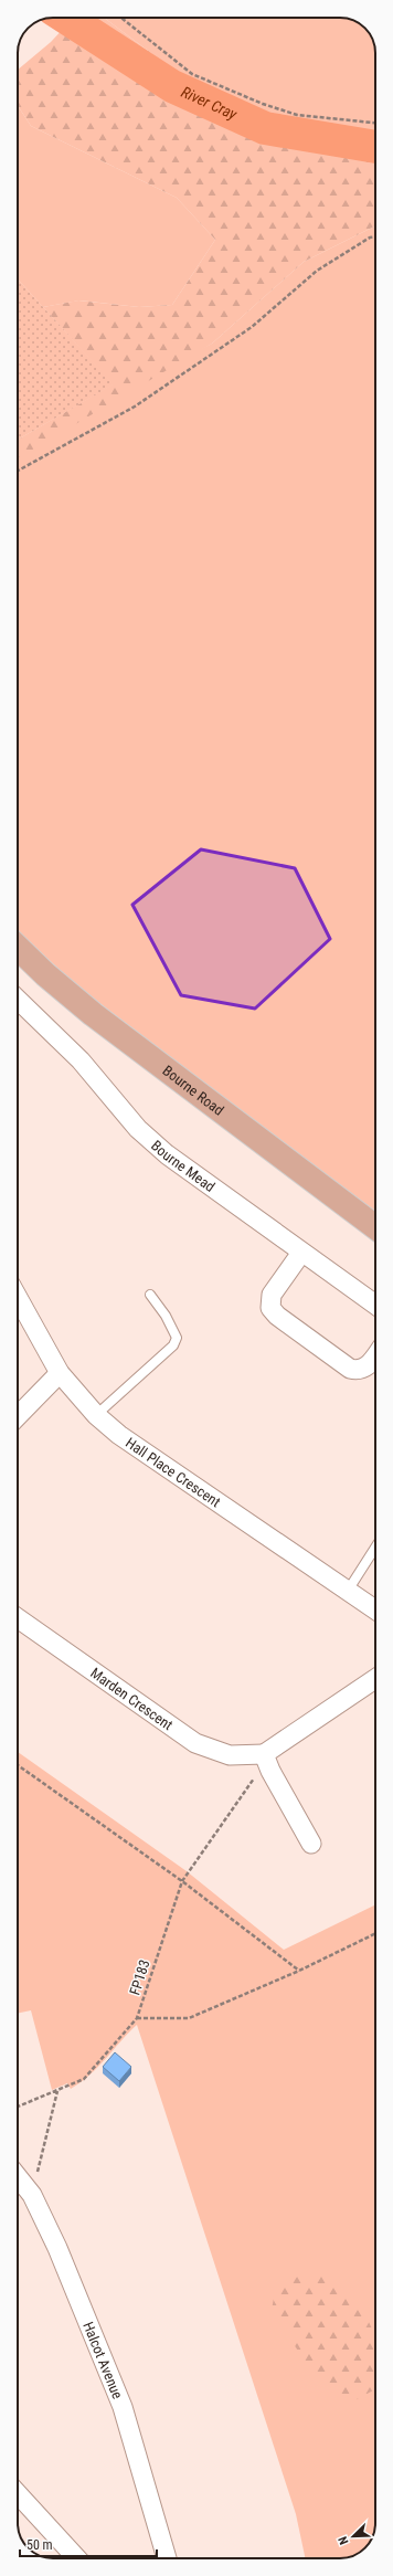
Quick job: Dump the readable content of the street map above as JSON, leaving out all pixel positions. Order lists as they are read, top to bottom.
{
  "streets": {
    "main road": ["Bourne Road"],
    "street": [
      "Bourne Mead",
      "Hall Place Crescent",
      "Marden Crescent",
      "Halcot Avenue"
    ],
    "path": ["FP183"]
  },
  "crossings": [
    ["Marden Crescent", "FP183"]
  ],
  "water": ["River Cray"],
  "scale_bar": "50 m",
  "north": "bottom left"
}
